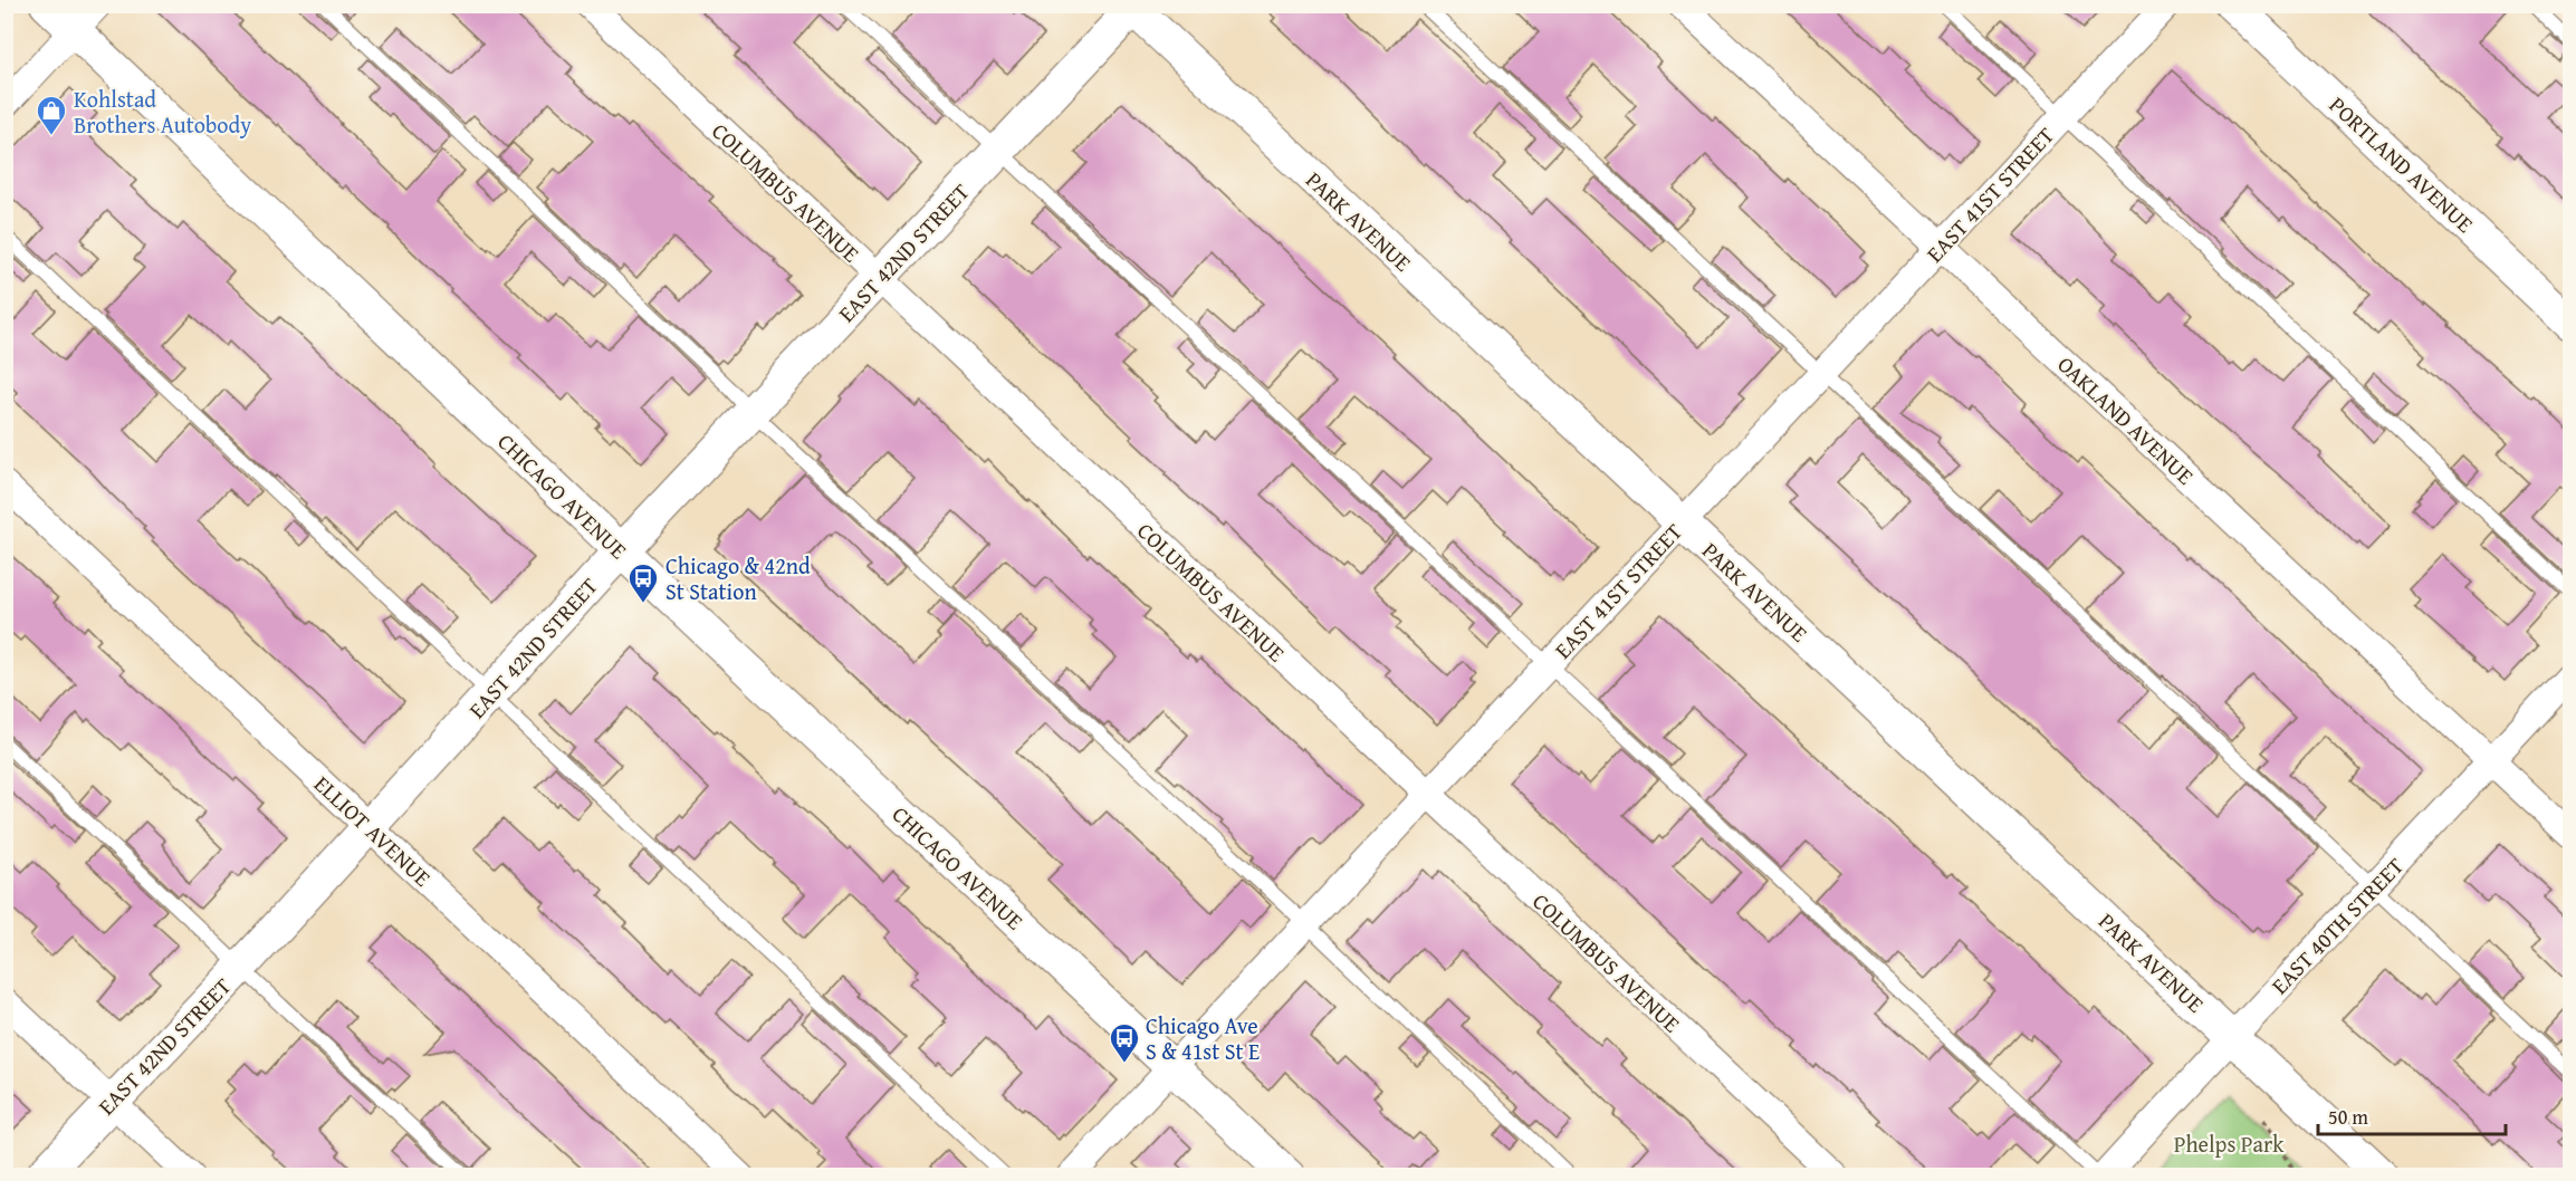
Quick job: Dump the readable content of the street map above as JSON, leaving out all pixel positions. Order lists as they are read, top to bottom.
{
  "streets": {
    "street": [
      "PORTLAND AVENUE",
      "COLUMBUS AVENUE",
      "EAST 41ST STREET",
      "PARK AVENUE",
      "EAST 42ND STREET",
      "OAKLAND AVENUE",
      "CHICAGO AVENUE",
      "ELLIOT AVENUE",
      "EAST 40TH STREET"
    ]
  },
  "crossings": [
    ["COLUMBUS AVENUE", "EAST 41ST STREET"],
    ["COLUMBUS AVENUE", "EAST 42ND STREET"],
    ["EAST 41ST STREET", "PARK AVENUE"],
    ["EAST 41ST STREET", "OAKLAND AVENUE"],
    ["EAST 41ST STREET", "CHICAGO AVENUE"],
    ["PARK AVENUE", "EAST 42ND STREET"],
    ["PARK AVENUE", "EAST 40TH STREET"],
    ["EAST 42ND STREET", "CHICAGO AVENUE"],
    ["EAST 42ND STREET", "ELLIOT AVENUE"],
    ["OAKLAND AVENUE", "EAST 40TH STREET"]
  ],
  "parks": ["Phelps Park"],
  "places": {
    "shop": ["Kohlstad Brothers Autobody"],
    "bus stop": ["Chicago & 42nd St Station", "Chicago Ave S & 41st St E"]
  },
  "scale_bar": "50 m"
}
